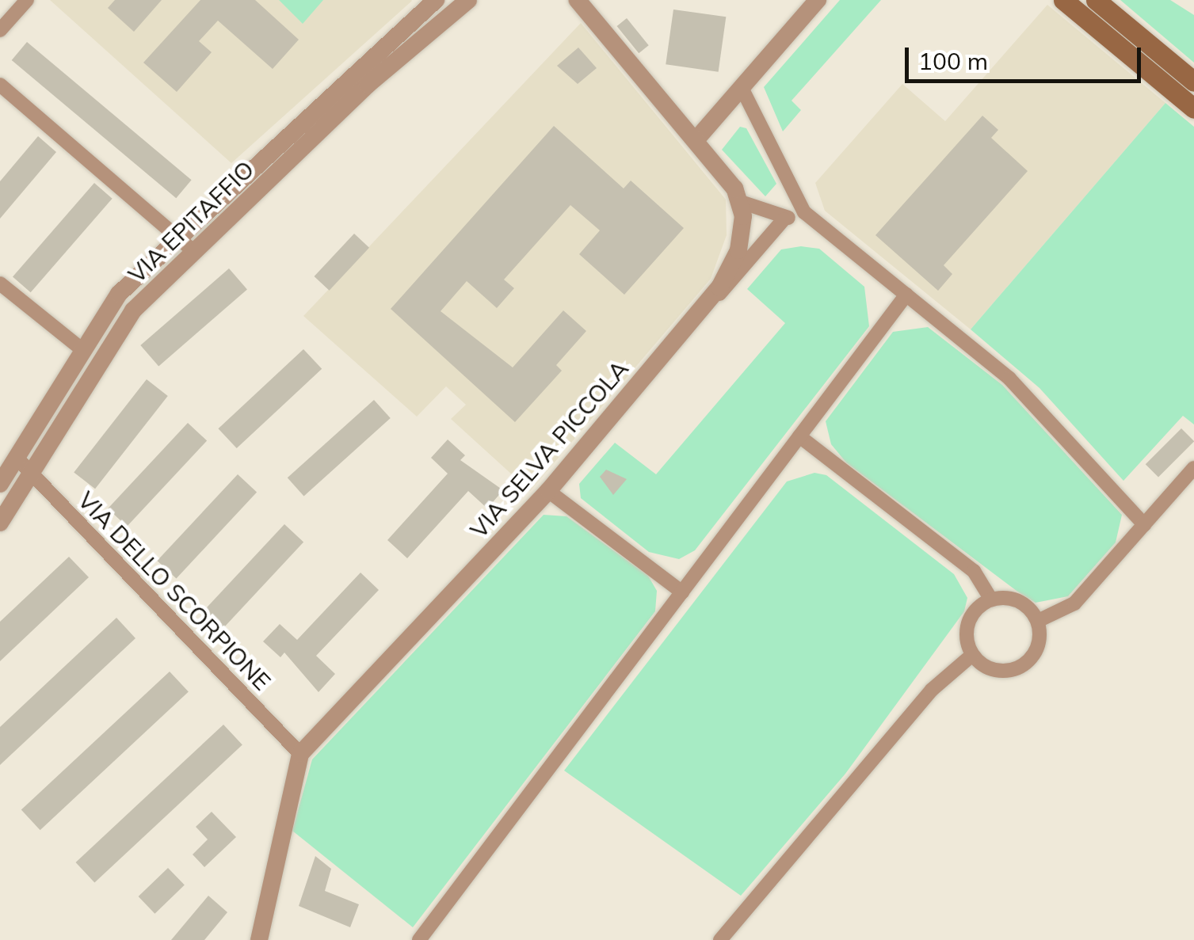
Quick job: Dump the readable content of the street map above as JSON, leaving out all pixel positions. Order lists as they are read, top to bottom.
{
  "streets": {
    "street": ["VIA EPITAFFIO", "VIA SELVA PICCOLA", "VIA DELLO SCORPIONE"]
  },
  "crossings": [
    ["VIA EPITAFFIO", "VIA DELLO SCORPIONE"],
    ["VIA SELVA PICCOLA", "VIA DELLO SCORPIONE"]
  ],
  "scale_bar": "100 m"
}
